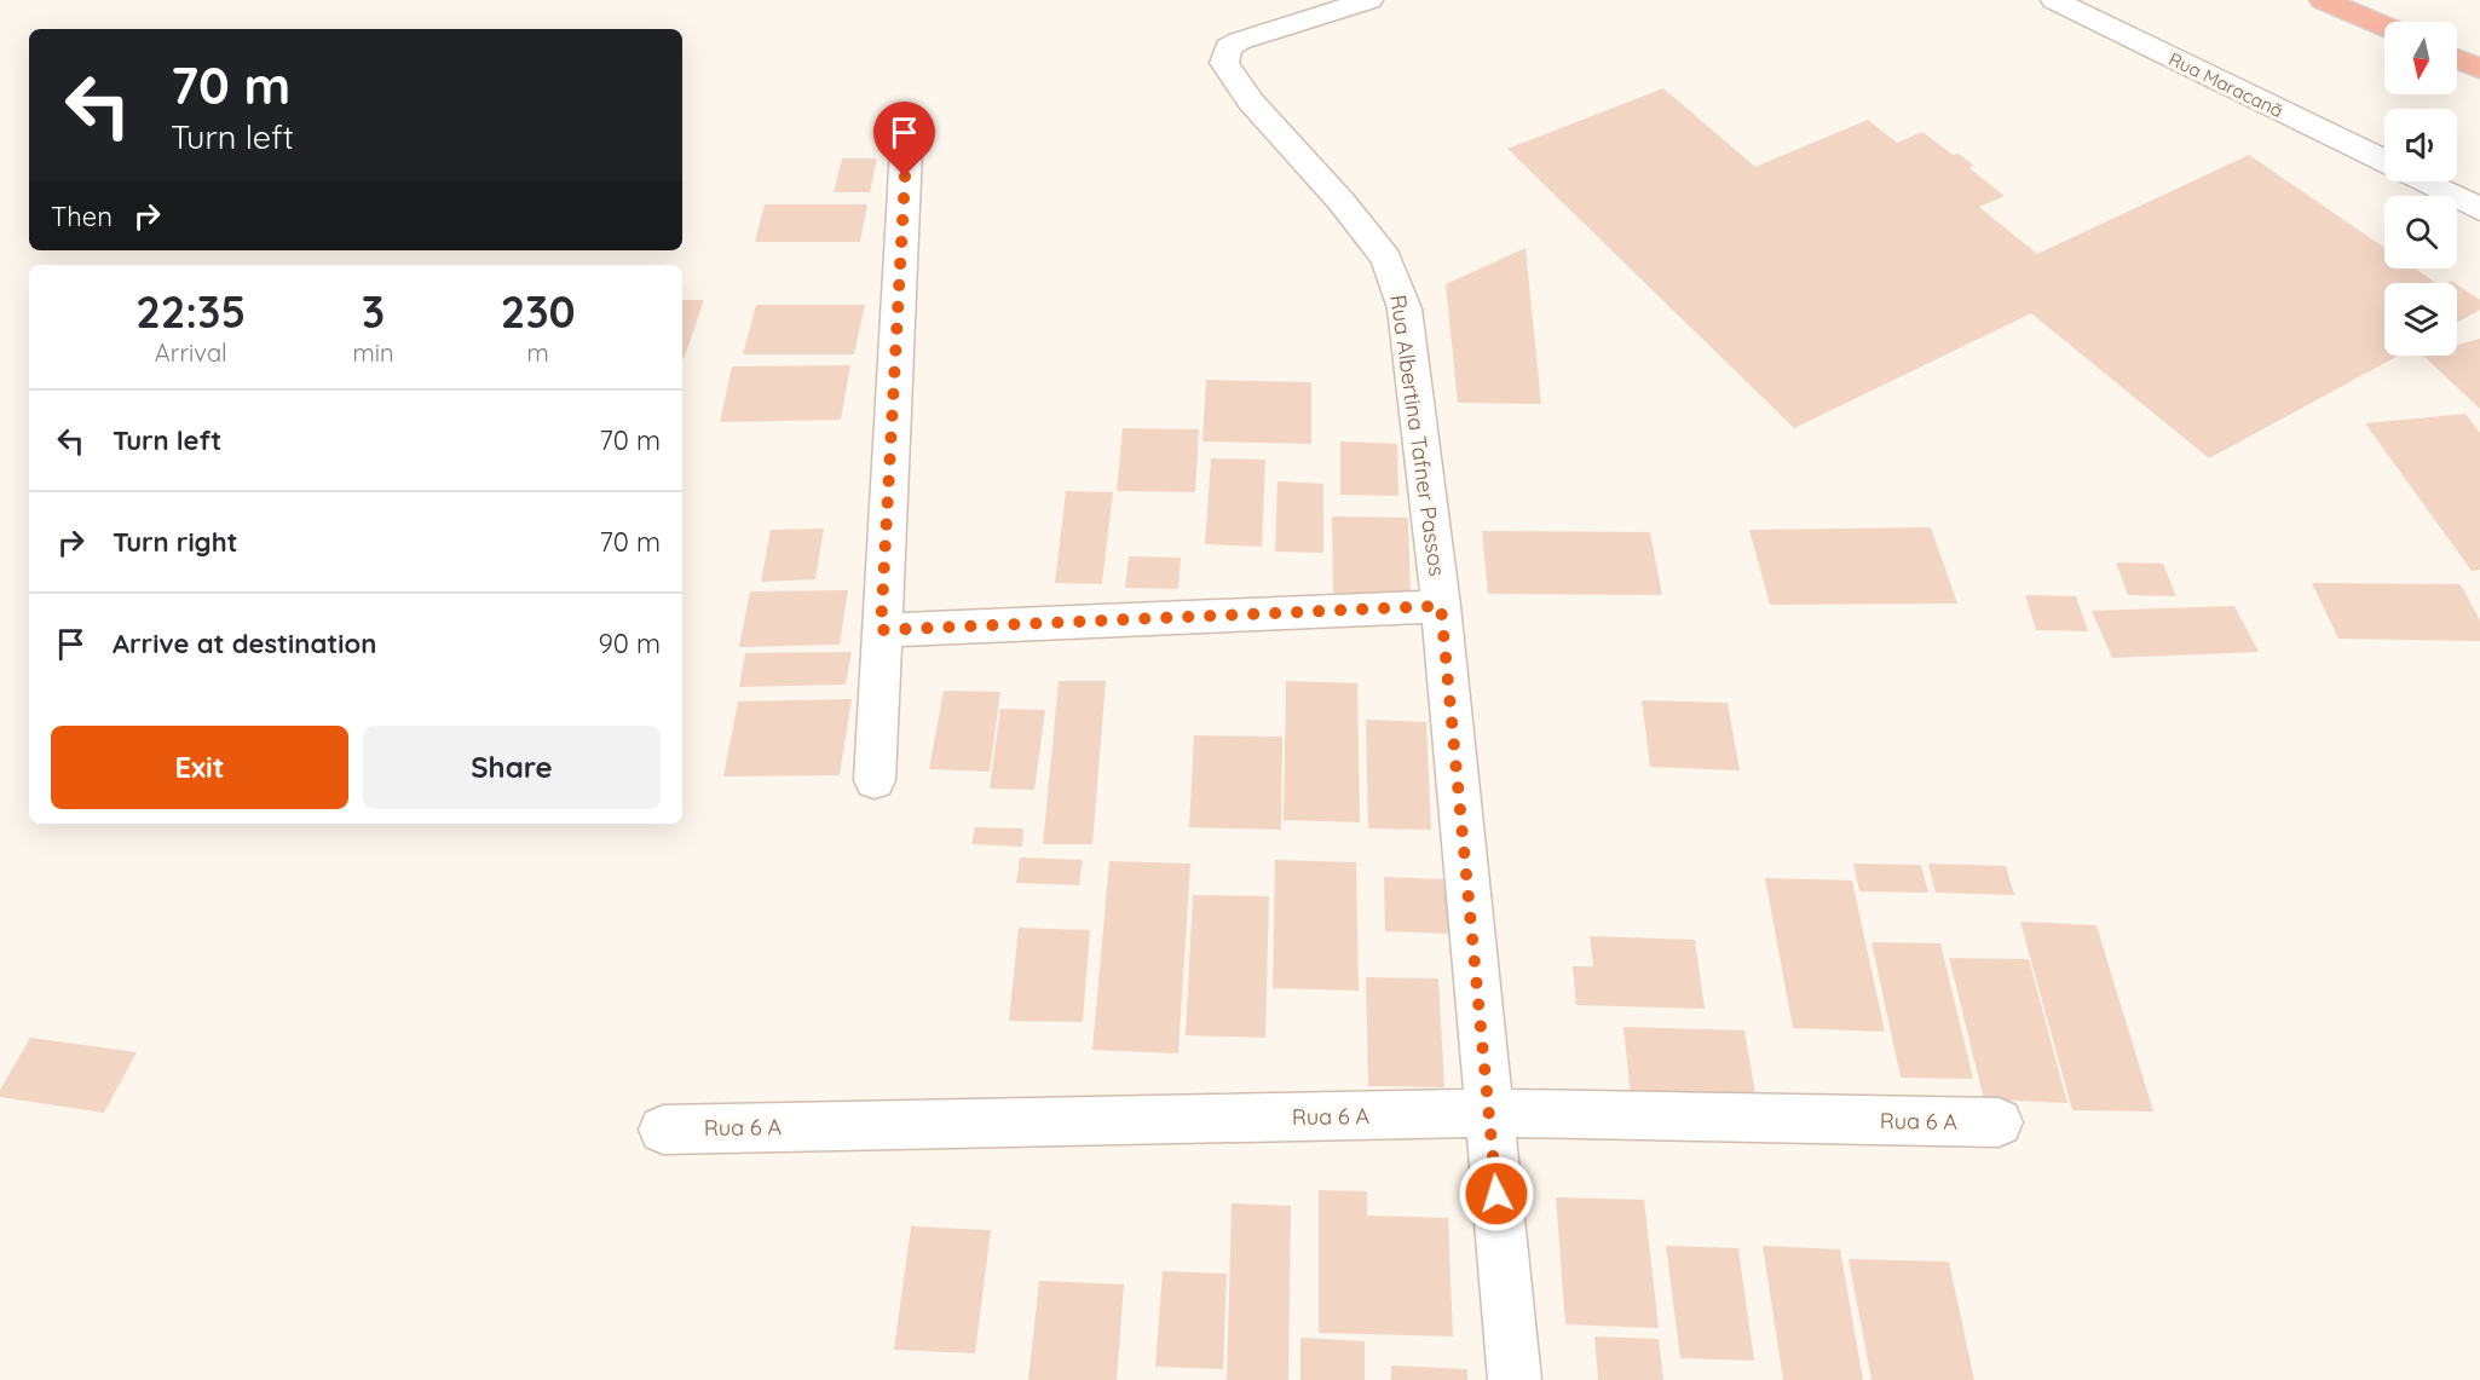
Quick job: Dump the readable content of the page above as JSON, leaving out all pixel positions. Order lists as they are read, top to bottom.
{
  "streets": {
    "street": ["Rua Maracanã", "Rua Albertina Tafner Passos", "Rua 6 A"]
  },
  "crossings": [
    ["Rua Albertina Tafner Passos", "Rua 6 A"]
  ],
  "north": "bottom",
  "page": {
    "turn": ["70 m", "Turn left"],
    "then": "Then",
    "eta": [
      "22:35",
      "Arrival",
      "3",
      "min",
      "230",
      "m"
    ],
    "list": [
      {
        "name": "Turn left",
        "value": "70 m"
      },
      {
        "name": "Turn right",
        "value": "70 m"
      },
      {
        "name": "Arrive at destination",
        "value": "90 m"
      }
    ],
    "buttons": ["Exit", "Share"]
  }
}
